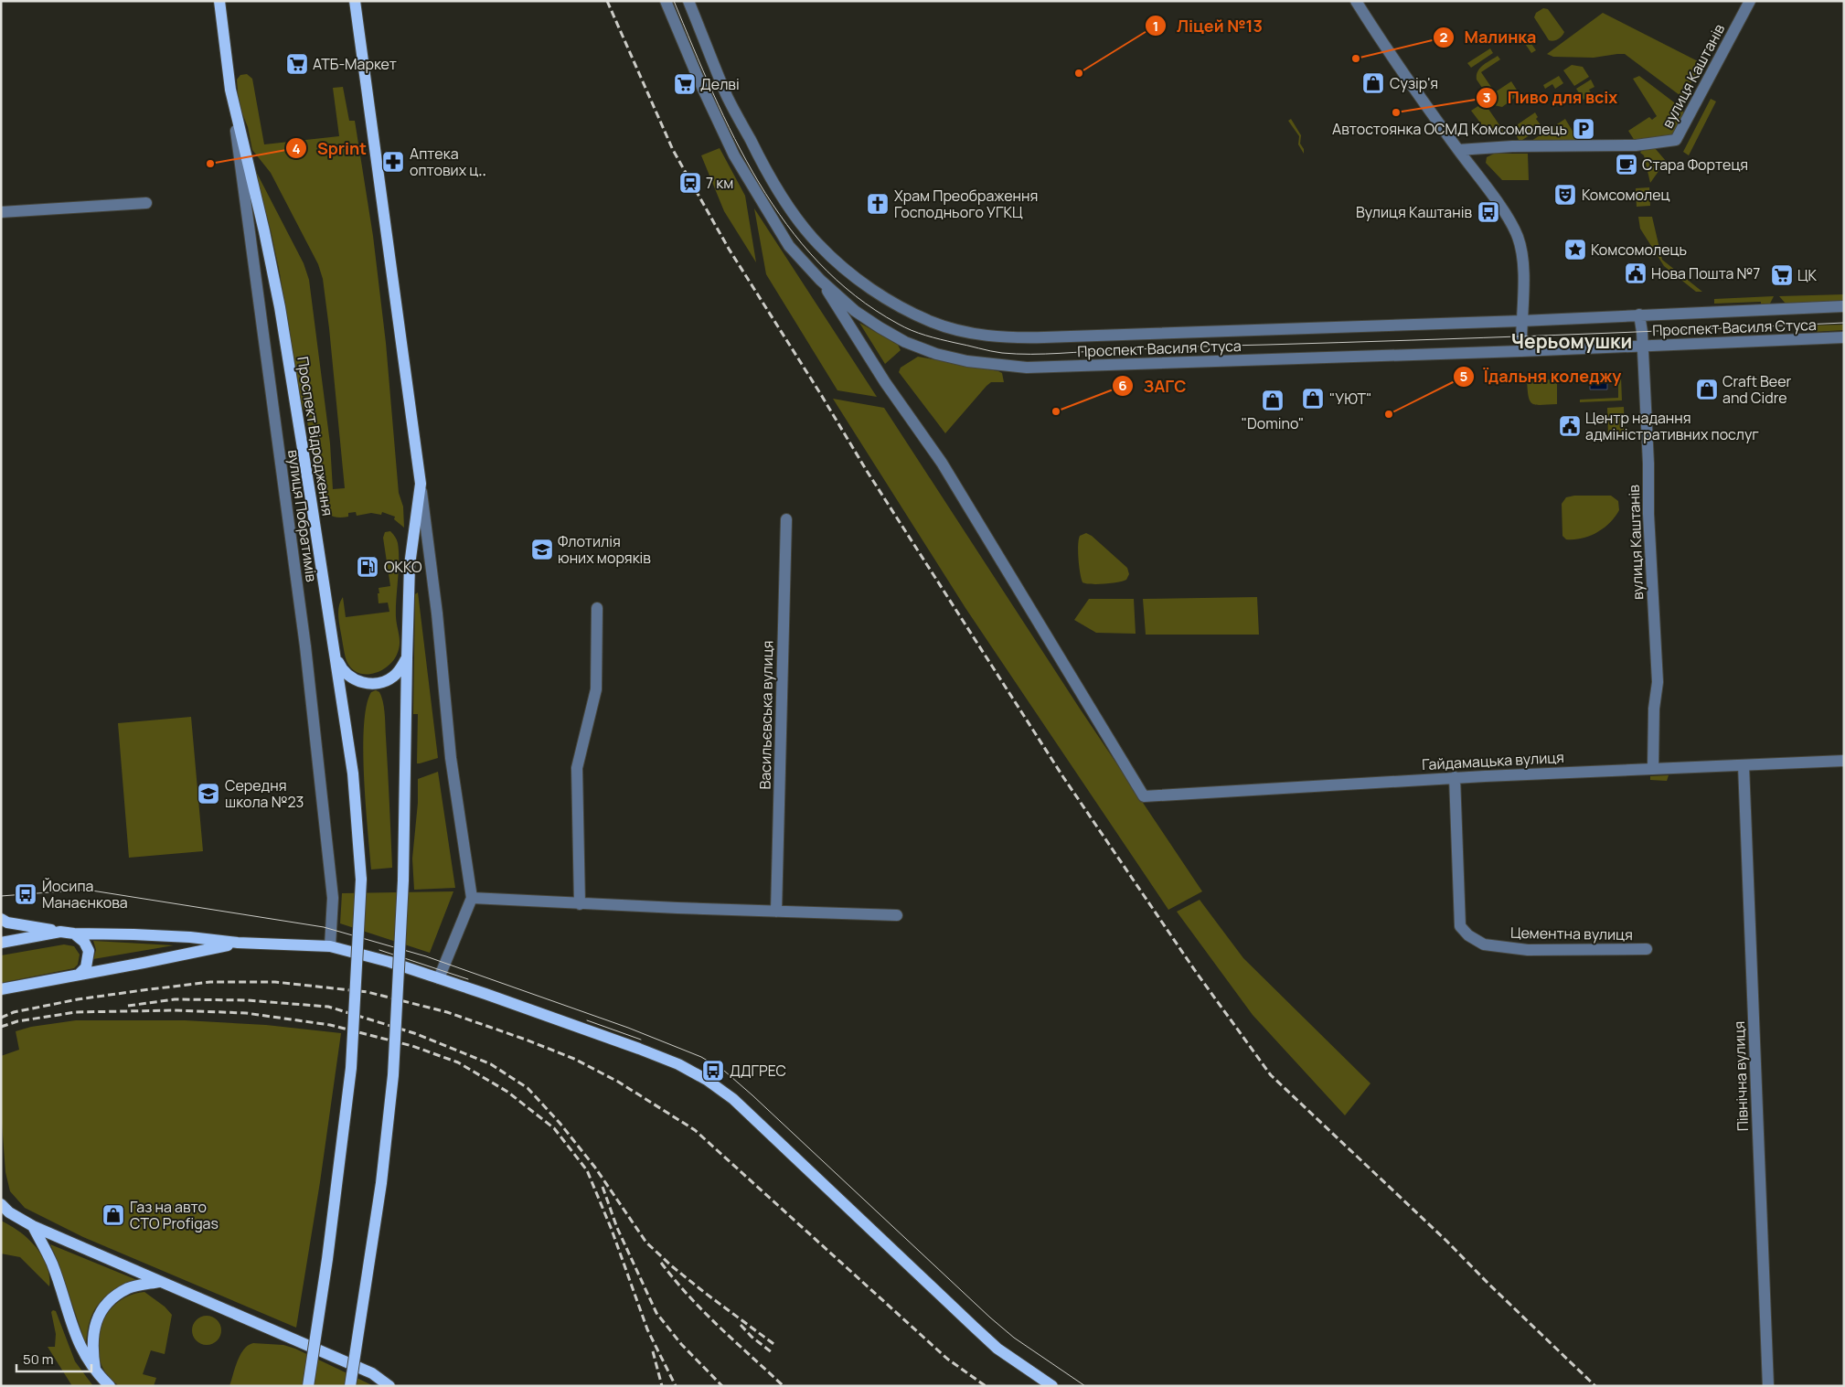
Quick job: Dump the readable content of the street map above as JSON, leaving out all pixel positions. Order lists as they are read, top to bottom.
{
  "streets": {
    "main road": ["Проспект Відродження"],
    "street": [
      "вулиця Каштанів",
      "Проспект Василя Стуса",
      "вулиця Побратимів",
      "Васильєвська вулиця",
      "Гайдамацька вулиця",
      "Цементна вулиця",
      "Північна вулиця"
    ]
  },
  "crossings": [
    ["вулиця Каштанів", "Проспект Василя Стуса"],
    ["вулиця Каштанів", "Гайдамацька вулиця"],
    ["Проспект Василя Стуса", "Гайдамацька вулиця"],
    ["Проспект Відродження", "вулиця Побратимів"],
    ["Гайдамацька вулиця", "Цементна вулиця"],
    ["Гайдамацька вулиця", "Північна вулиця"]
  ],
  "districts": ["Черьомушки"],
  "places": {
    "other": [
      "Малинка",
      "Ліцей №13",
      "Пиво для всіх",
      "Sprint",
      "ЗАГС",
      "Їдальня коледжу"
    ],
    "supermarket": ["АТБ-Маркет", "Делві", "ЦК"],
    "shop": [
      "Сузір'я",
      "Craft Beer and Cidre",
      "\"УЮТ\"",
      "\"Domino\"",
      "Газ на авто СТО Profigas"
    ],
    "parking": ["Автостоянка ОСМД Комсомолець"],
    "pharmacy": ["Аптека оптових ц‥"],
    "cafe": ["Стара Фортеця"],
    "station": ["7 км"],
    "theatre": ["Комсомолец"],
    "church": ["Храм Преображення Господнього УГКЦ"],
    "bus stop": ["Вулиця Каштанів", "Йосипа Манаєнкова", "ДДГРЕС"],
    "place": ["Комсомолець"],
    "public building": ["Нова Пошта №7", "Центр надання адміністративних послуг"],
    "school or university": ["Флотилія юних моряків", "Середня школа №23"],
    "fuel station": ["ОККО"]
  },
  "scale_bar": "50 m"
}
